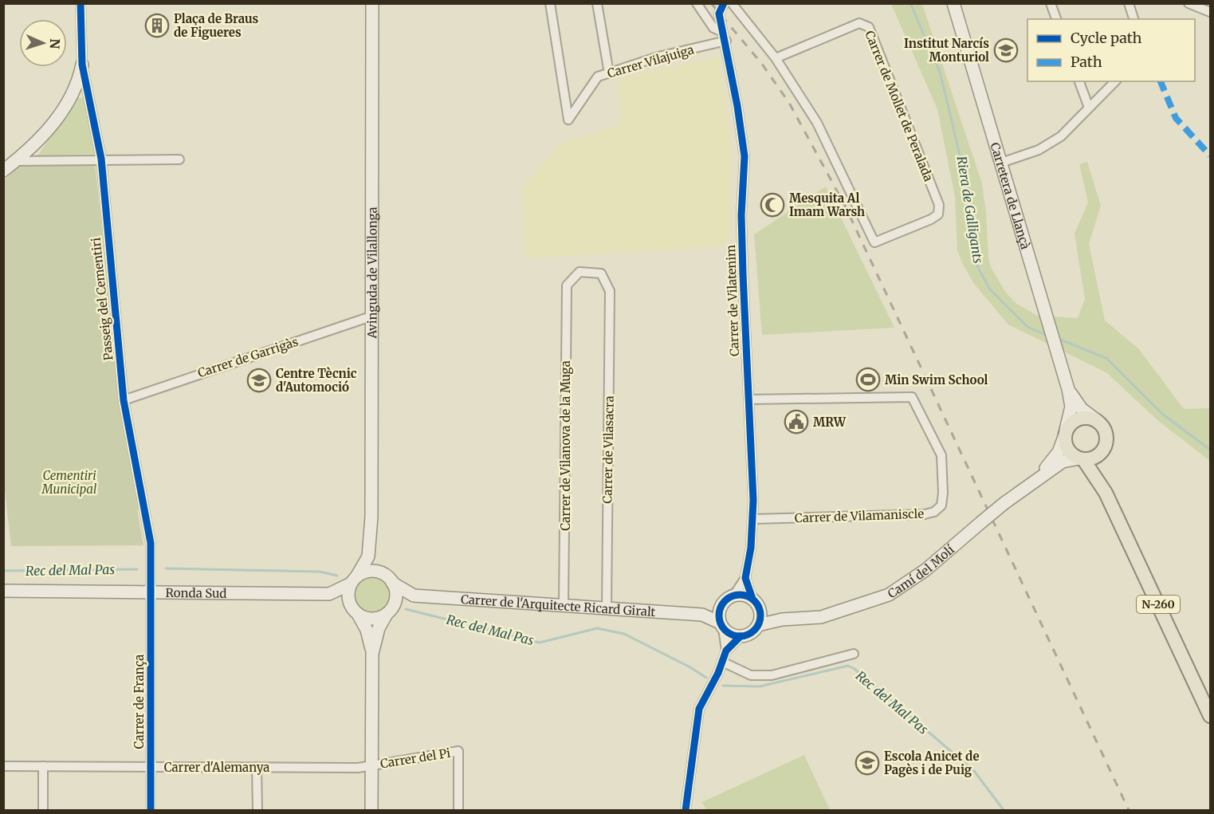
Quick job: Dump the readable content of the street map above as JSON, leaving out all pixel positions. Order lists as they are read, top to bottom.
{
  "streets": {
    "main road": [
      "Carretera de Llançà",
      "Avinguda de Vilallonga",
      "Camí del Molí",
      "Ronda Sud",
      "N-260",
      "Carrer de l'Arquitecte Ricard Giralt"
    ],
    "street": [
      "Carrer Vilajuiga",
      "Carrer de Mollet de Peralada",
      "Passeig del Cementiri",
      "Carrer de Vilatenim",
      "Carrer de Garrigàs",
      "Carrer de Vilanova de la Muga",
      "Carrer de Vilasacra",
      "Carrer de Vilamaniscle",
      "Carrer de França",
      "Carrer del Pi",
      "Carrer d'Alemanya"
    ]
  },
  "crossings": [
    ["Carrer Vilajuiga", "Carrer de Vilatenim"],
    ["Carretera de Llançà", "Camí del Molí"],
    ["Carretera de Llançà", "N-260"],
    ["Avinguda de Vilallonga", "Carrer de Garrigàs"],
    ["Avinguda de Vilallonga", "Ronda Sud"],
    ["Avinguda de Vilallonga", "Carrer de l'Arquitecte Ricard Giralt"],
    ["Passeig del Cementiri", "Carrer de Garrigàs"],
    ["Passeig del Cementiri", "Ronda Sud"],
    ["Passeig del Cementiri", "Carrer de França"],
    ["Carrer de Vilatenim", "Carrer de Vilamaniscle"],
    ["Carrer de Vilatenim", "Camí del Molí"],
    ["Carrer de Vilatenim", "Carrer de l'Arquitecte Ricard Giralt"],
    ["Carrer de Vilanova de la Muga", "Carrer de Vilasacra"],
    ["Carrer de Vilanova de la Muga", "Carrer de l'Arquitecte Ricard Giralt"],
    ["Carrer de Vilasacra", "Carrer de l'Arquitecte Ricard Giralt"],
    ["Camí del Molí", "N-260"],
    ["Camí del Molí", "Carrer de l'Arquitecte Ricard Giralt"],
    ["Ronda Sud", "Carrer de l'Arquitecte Ricard Giralt"],
    ["Ronda Sud", "Carrer de França"],
    ["Carrer de França", "Carrer d'Alemanya"],
    ["Carrer del Pi", "Carrer d'Alemanya"]
  ],
  "water": ["Riera de Galligants", "Rec del Mal Pas"],
  "parks": ["Cementiri Municipal"],
  "places": {
    "building": ["Plaça de Braus de Figueres"],
    "school or university": ["Institut Narcís Monturiol", "Centre Tècnic d'Automoció", "Escola Anicet de Pagès i de Puig"],
    "mosque": ["Mesquita Al Imam Warsh"],
    "sports": ["Min Swim School"],
    "public building": ["MRW"]
  },
  "legend": ["Cycle path", "Path"],
  "north": "right"
}
